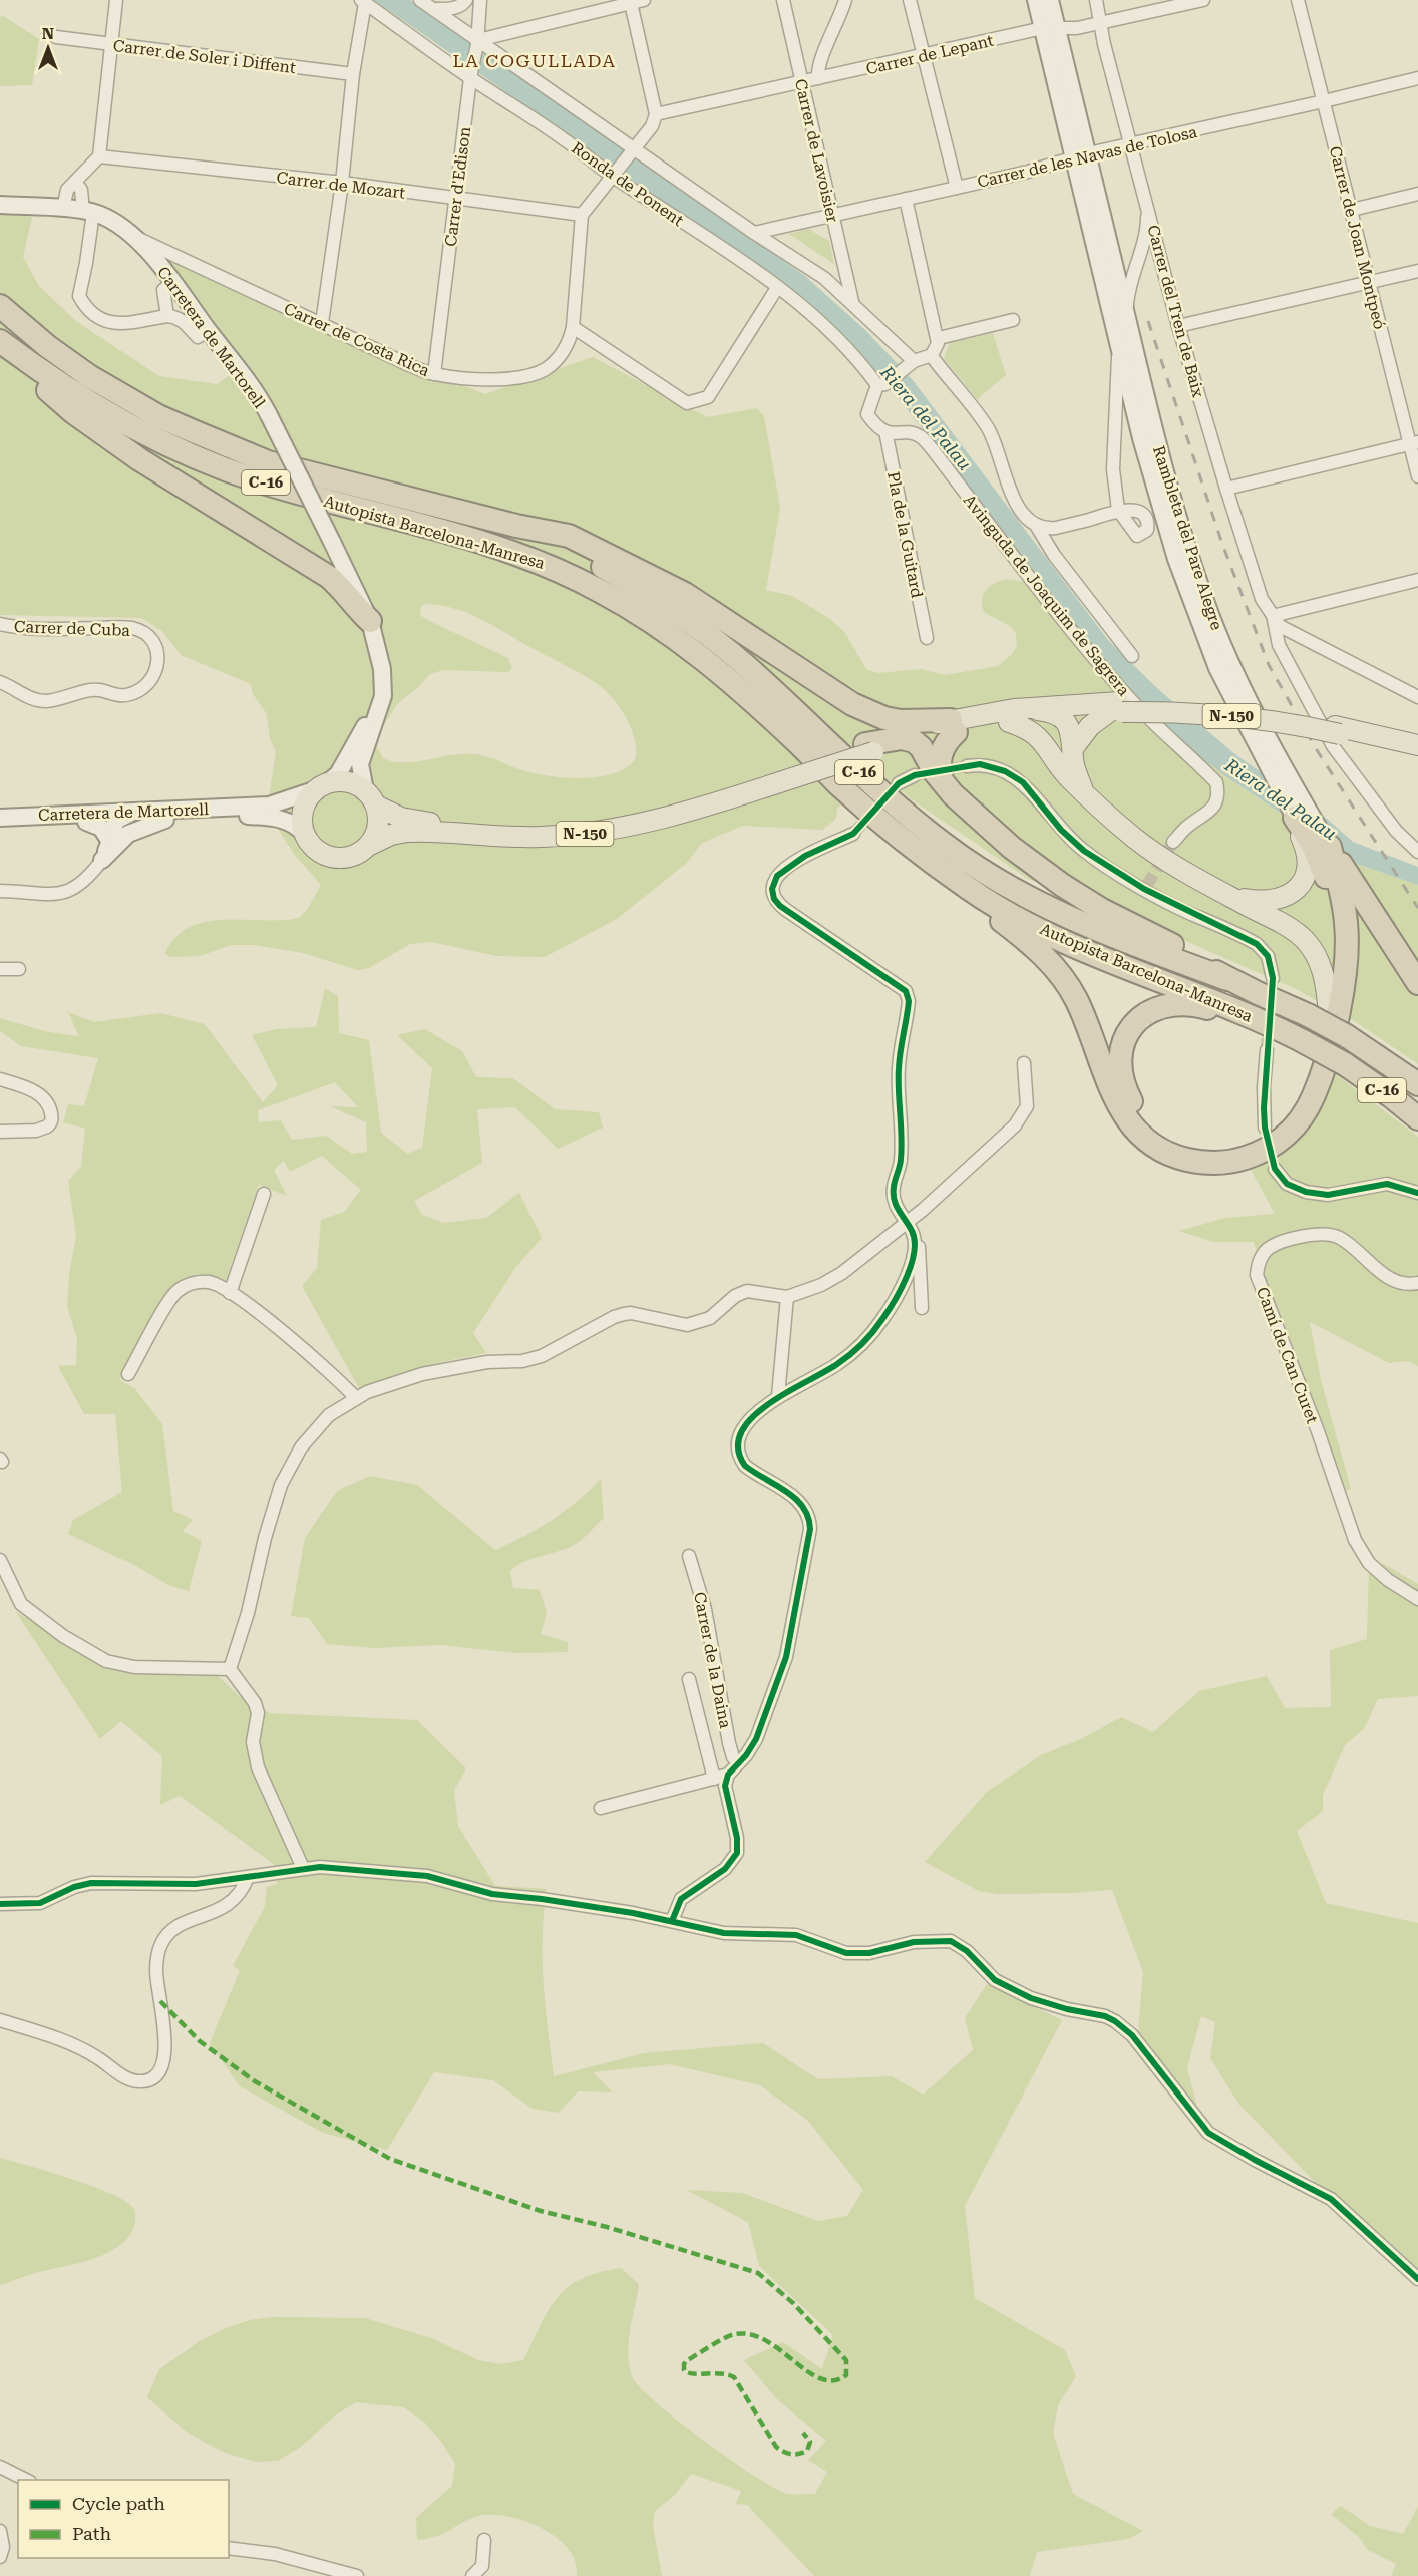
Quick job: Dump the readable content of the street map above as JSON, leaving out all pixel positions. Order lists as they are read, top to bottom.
{
  "streets": {
    "highway": ["C-16", "Autopista Barcelona-Manresa"],
    "main road": ["Carretera de Martorell", "Rambleta del Pare Alegre", "N-150"],
    "street": [
      "Carrer de Lepant",
      "Carrer de Soler i Diffent",
      "Carrer de Lavoisier",
      "Carrer de les Navas de Tolosa",
      "Ronda de Ponent",
      "Carrer de Mozart",
      "Carrer d'Edison",
      "Carrer de Joan Montpeó",
      "Carrer del Tren de Baix",
      "Carrer de Costa Rica",
      "Pla de la Guitard",
      "Avinguda de Joaquim de Sagrera",
      "Carrer de Cuba",
      "Camí de Can Curet",
      "Carrer de la Daina"
    ]
  },
  "crossings": [
    ["Carrer de Lepant", "Carrer de Lavoisier"],
    ["Carrer de Lepant", "Carrer del Tren de Baix"],
    ["Carrer de Lepant", "Rambleta del Pare Alegre"],
    ["Carrer de Lavoisier", "Carrer de les Navas de Tolosa"],
    ["Carrer de Lavoisier", "Ronda de Ponent"],
    ["Carrer de les Navas de Tolosa", "Ronda de Ponent"],
    ["Carrer de les Navas de Tolosa", "Carrer de Joan Montpeó"],
    ["Carrer de les Navas de Tolosa", "Carrer del Tren de Baix"],
    ["Carrer de les Navas de Tolosa", "Rambleta del Pare Alegre"],
    ["Ronda de Ponent", "Carrer d'Edison"],
    ["Carrer de Mozart", "Carrer d'Edison"],
    ["Carrer d'Edison", "Carrer de Costa Rica"],
    ["Carrer del Tren de Baix", "Rambleta del Pare Alegre"],
    ["Carretera de Martorell", "Carrer de Costa Rica"],
    ["Carretera de Martorell", "N-150"],
    ["C-16", "Autopista Barcelona-Manresa"],
    ["Pla de la Guitard", "Avinguda de Joaquim de Sagrera"],
    ["Rambleta del Pare Alegre", "Avinguda de Joaquim de Sagrera"]
  ],
  "districts": ["LA COGULLADA"],
  "water": ["Riera del Palau"],
  "legend": ["Cycle path", "Path"],
  "north": "top"
}
